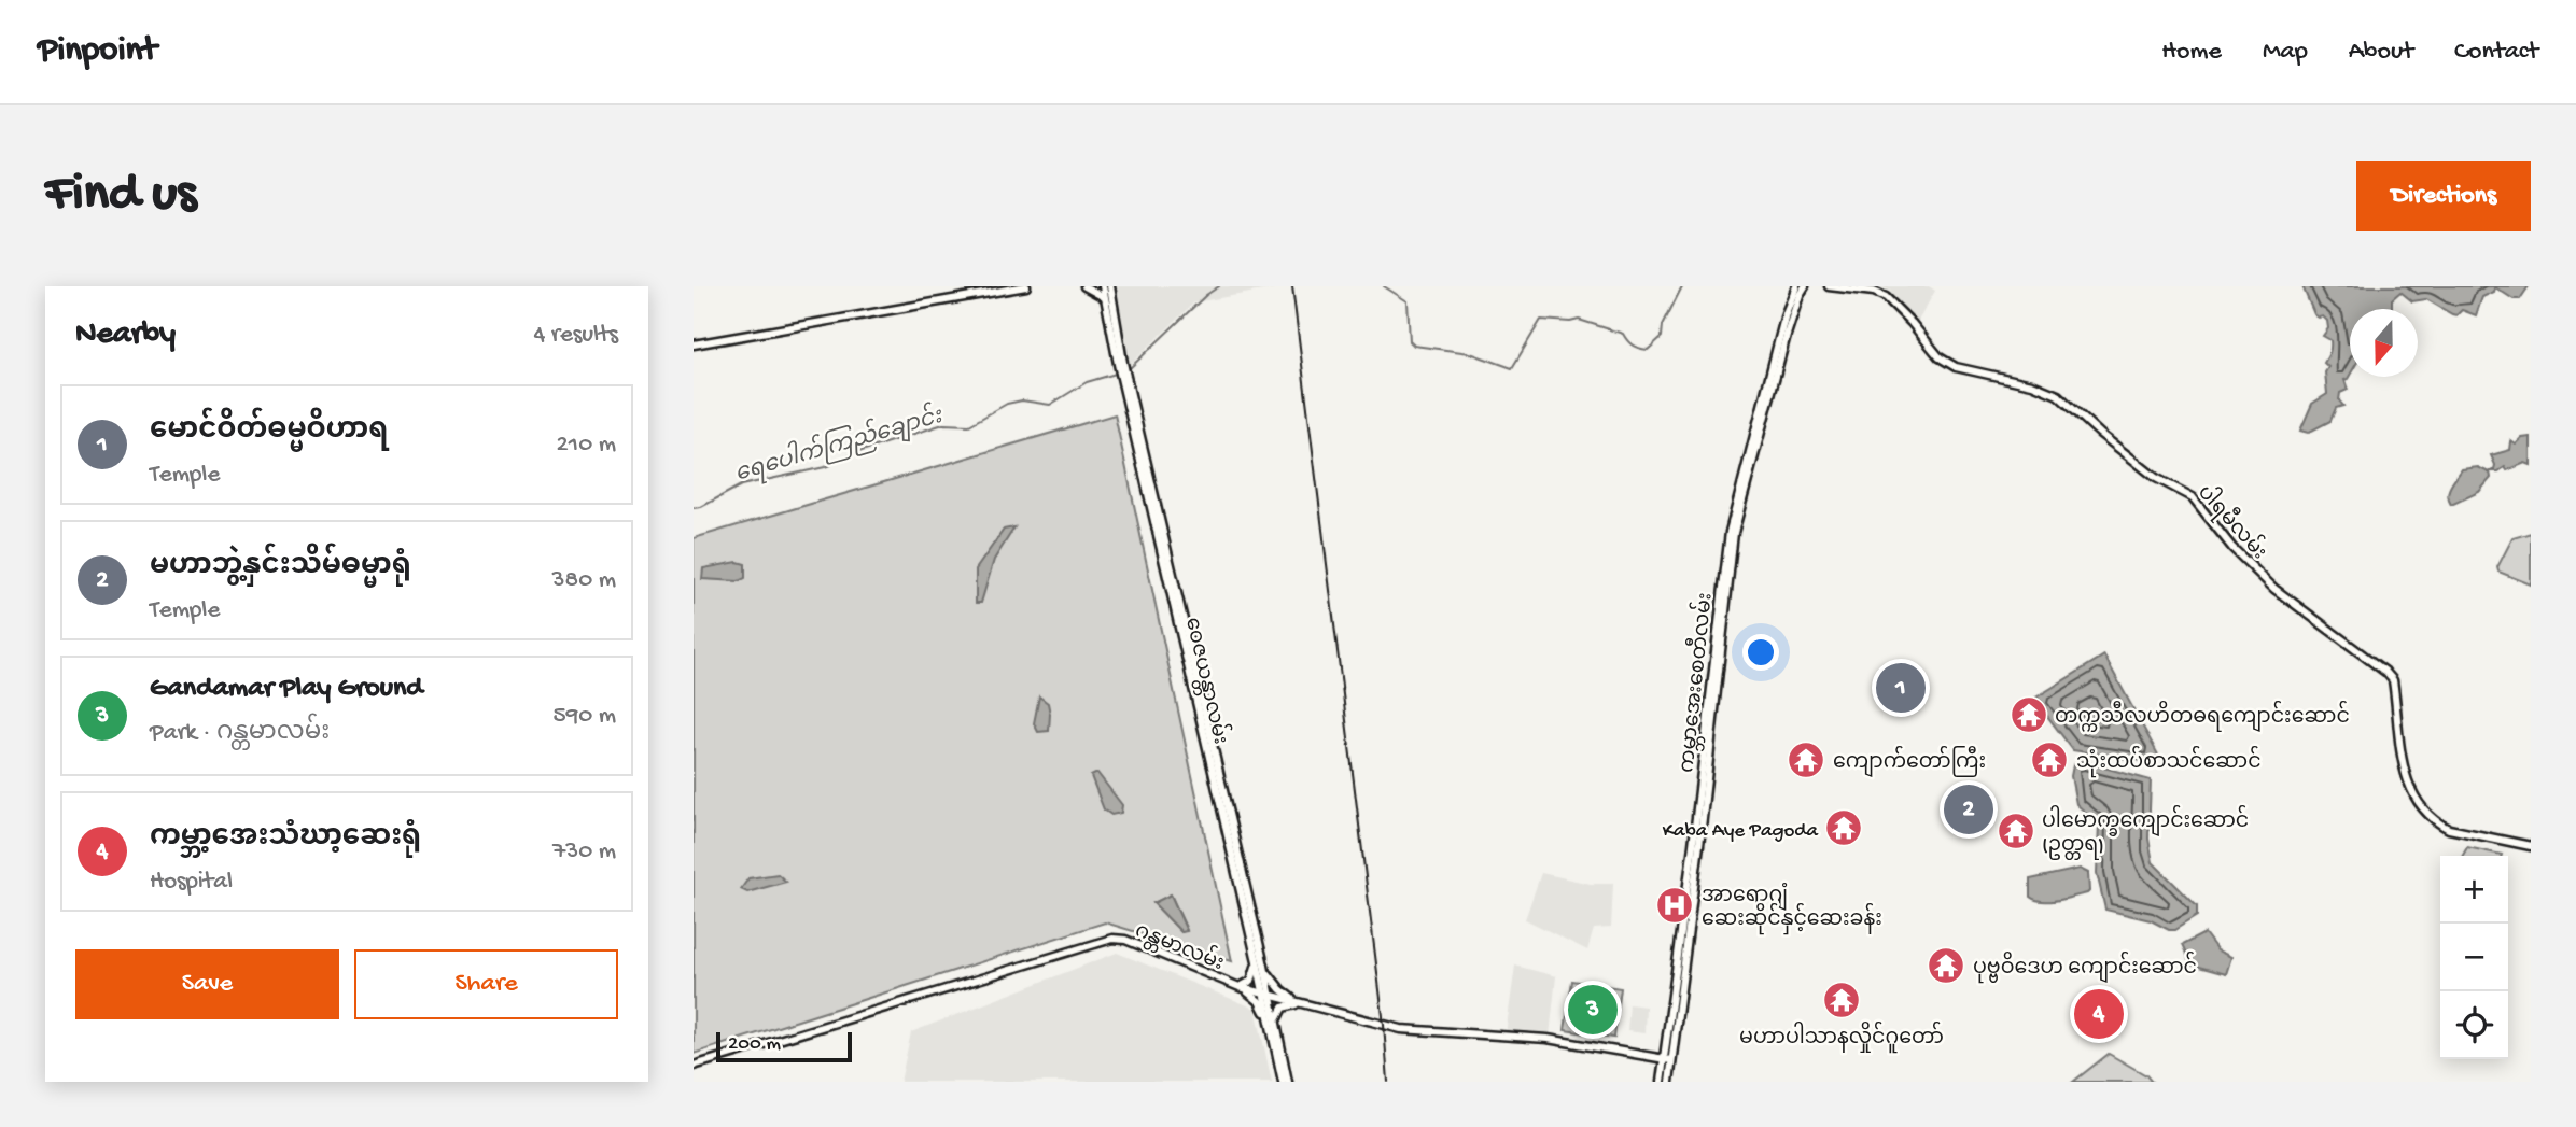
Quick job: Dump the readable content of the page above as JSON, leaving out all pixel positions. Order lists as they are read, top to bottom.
{
  "streets": {
    "main road": [
      "ပါရမီလမ်း",
      "ဝေဇယန္တာလမ်း",
      "ကမ္ဘာအေးစေတီလမ်း",
      "ဂန္တမာလမ်း"
    ]
  },
  "crossings": [
    ["ဝေဇယန္တာလမ်း", "ဂန္တမာလမ်း"],
    ["ကမ္ဘာအေးစေတီလမ်း", "ဂန္တမာလမ်း"]
  ],
  "water": ["ရေပေါက်ကြည်ချောင်း"],
  "places": {
    "temple": [
      "တက္ကသီလဟိတဓရကျောင်းဆောင်",
      "ကျောက်တော်ကြီး",
      "သုံးထပ်စာသင်ဆောင်",
      "Kaba Aye Pagoda",
      "ပါမောက္ခကျောင်းဆောင် (ဥတ္တရ)",
      "ပုဗ္ဗဝိဒေဟ ကျောင်းဆောင်",
      "မဟာပါသာနလှိုင်ဂူတော်"
    ],
    "hospital": ["အာရောဂျံ ဆေးဆိုင်နှင့်ဆေးခန်း"]
  },
  "scale_bar": "200 m",
  "north": "bottom",
  "page": {
    "header": "Pinpoint",
    "nav": [
      "Home",
      "Map",
      "About",
      "Contact"
    ],
    "buttons": [
      "Directions",
      ["Save", "Share"]
    ],
    "title": "Find us",
    "heading": ["Nearby", "4 results"],
    "list": [
      {
        "mark": "1",
        "name": "မောင်ဝိတ်ဓမ္မဝိဟာရ",
        "note": "Temple",
        "value": "210 m"
      },
      {
        "mark": "2",
        "name": "မဟာဘွဲ့နှင်းသိမ်ဓမ္မာရုံ",
        "note": "Temple",
        "value": "380 m"
      },
      {
        "mark": "3",
        "name": "Gandamar Play Ground",
        "note": "Park · ဂန္တမာလမ်း",
        "value": "590 m"
      },
      {
        "mark": "4",
        "name": "ကမ္ဘာ့အေးသံဃာ့ဆေးရုံ",
        "note": "Hospital",
        "value": "730 m"
      }
    ],
    "pins": [
      "1",
      "2",
      "3",
      "4"
    ],
    "map_buttons": ["+", "−"],
    "scale": "200 m"
  }
}
